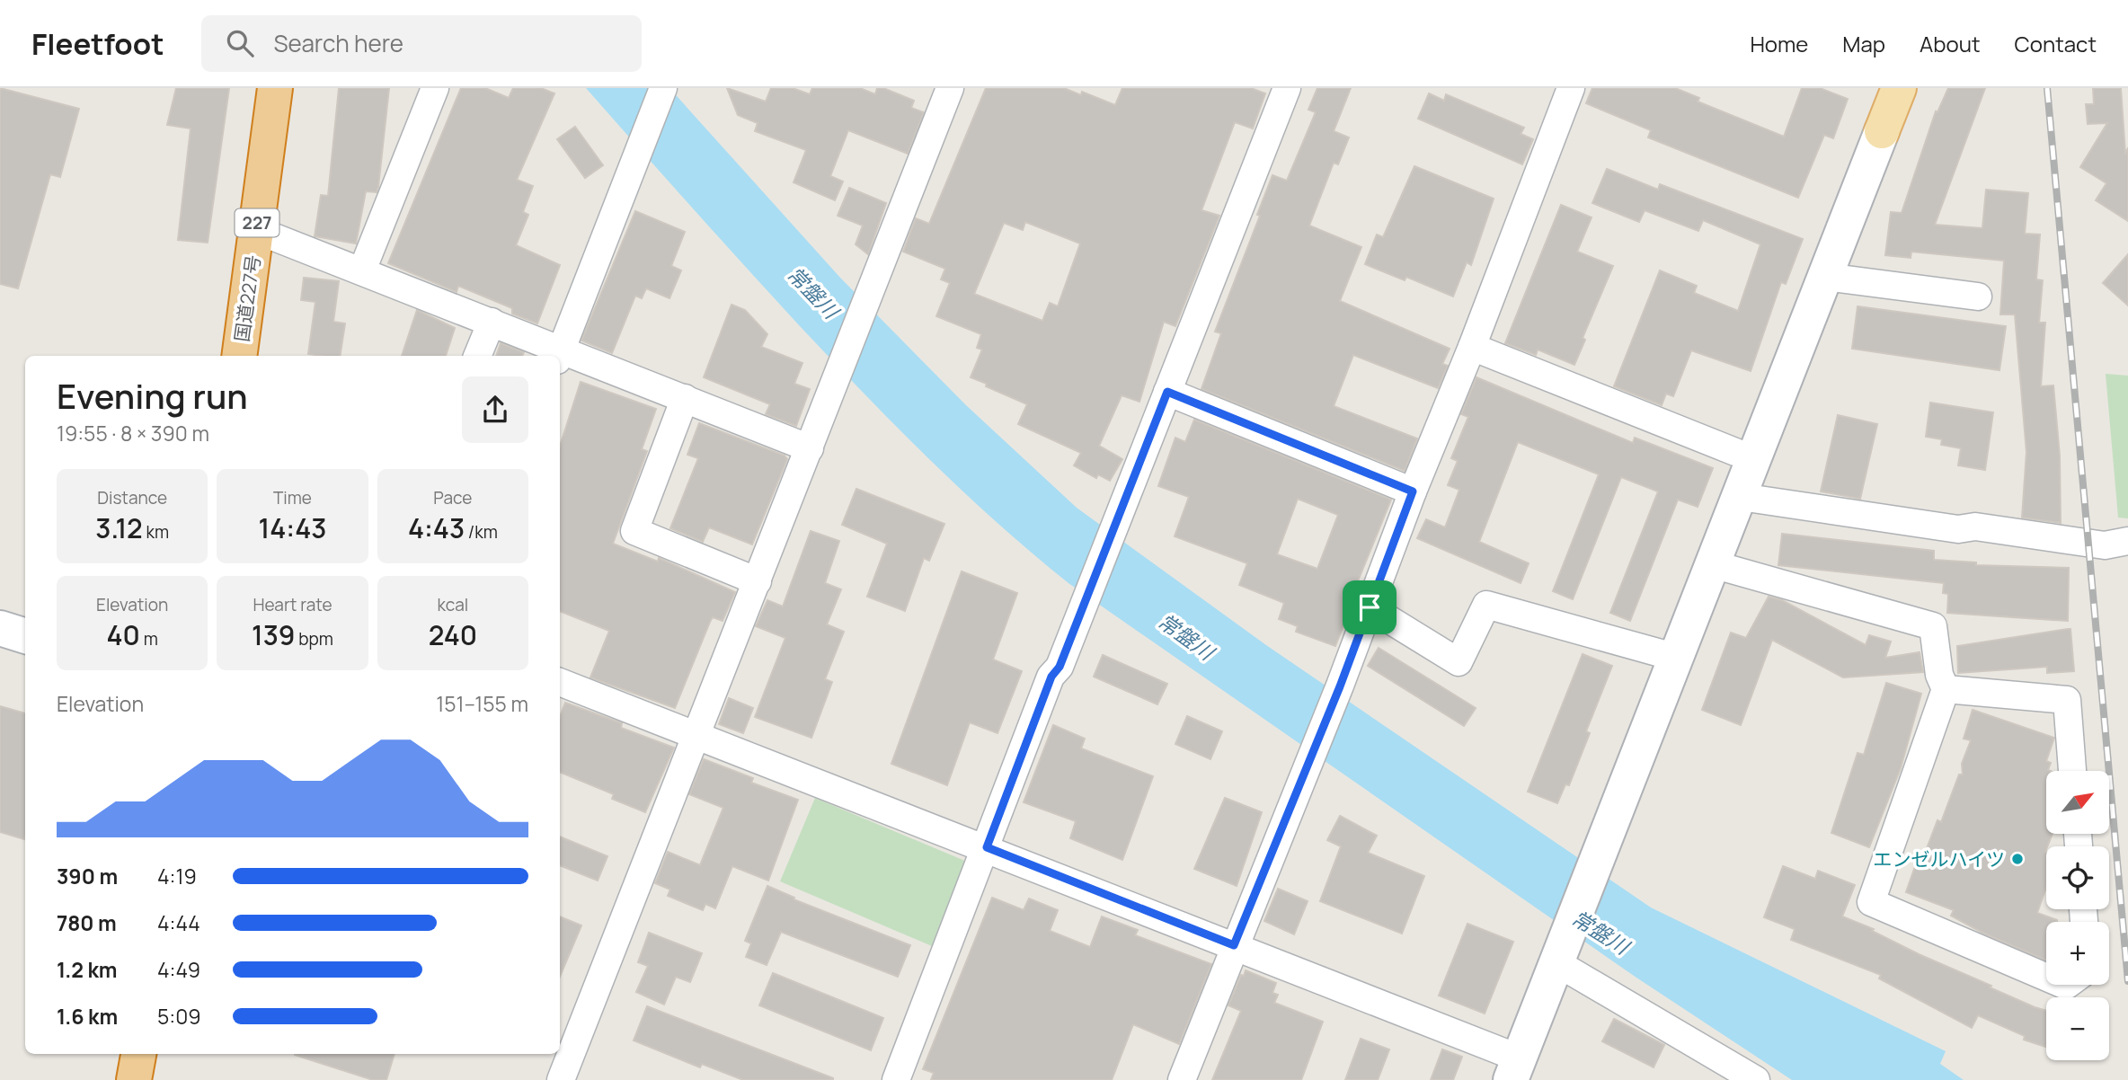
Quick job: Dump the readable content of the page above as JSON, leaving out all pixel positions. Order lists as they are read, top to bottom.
{
  "streets": {
    "highway": ["227", "国道227号"]
  },
  "water": ["常盤川"],
  "places": ["エンゼルハイツ"],
  "north": "top right",
  "page": {
    "header": "Fleetfoot",
    "search": "Search here",
    "nav": [
      "Home",
      "Map",
      "About",
      "Contact"
    ],
    "heading": ["Evening run", "19:55 · 8 × 390 m"],
    "stats": [
      ["Distance", "3.12 km"],
      ["Time", "14:43"],
      ["Pace", "4:43 /km"],
      ["Elevation", "40 m"],
      ["Heart rate", "139 bpm"],
      ["kcal", "240"]
    ],
    "chart": ["Elevation", "151–155 m"],
    "map_buttons": ["+", "−"],
    "list": [
      {
        "name": "390 m",
        "note": "4:19"
      },
      {
        "name": "780 m",
        "note": "4:44"
      },
      {
        "name": "1.2 km",
        "note": "4:49"
      },
      {
        "name": "1.6 km",
        "note": "5:09"
      }
    ]
  }
}
